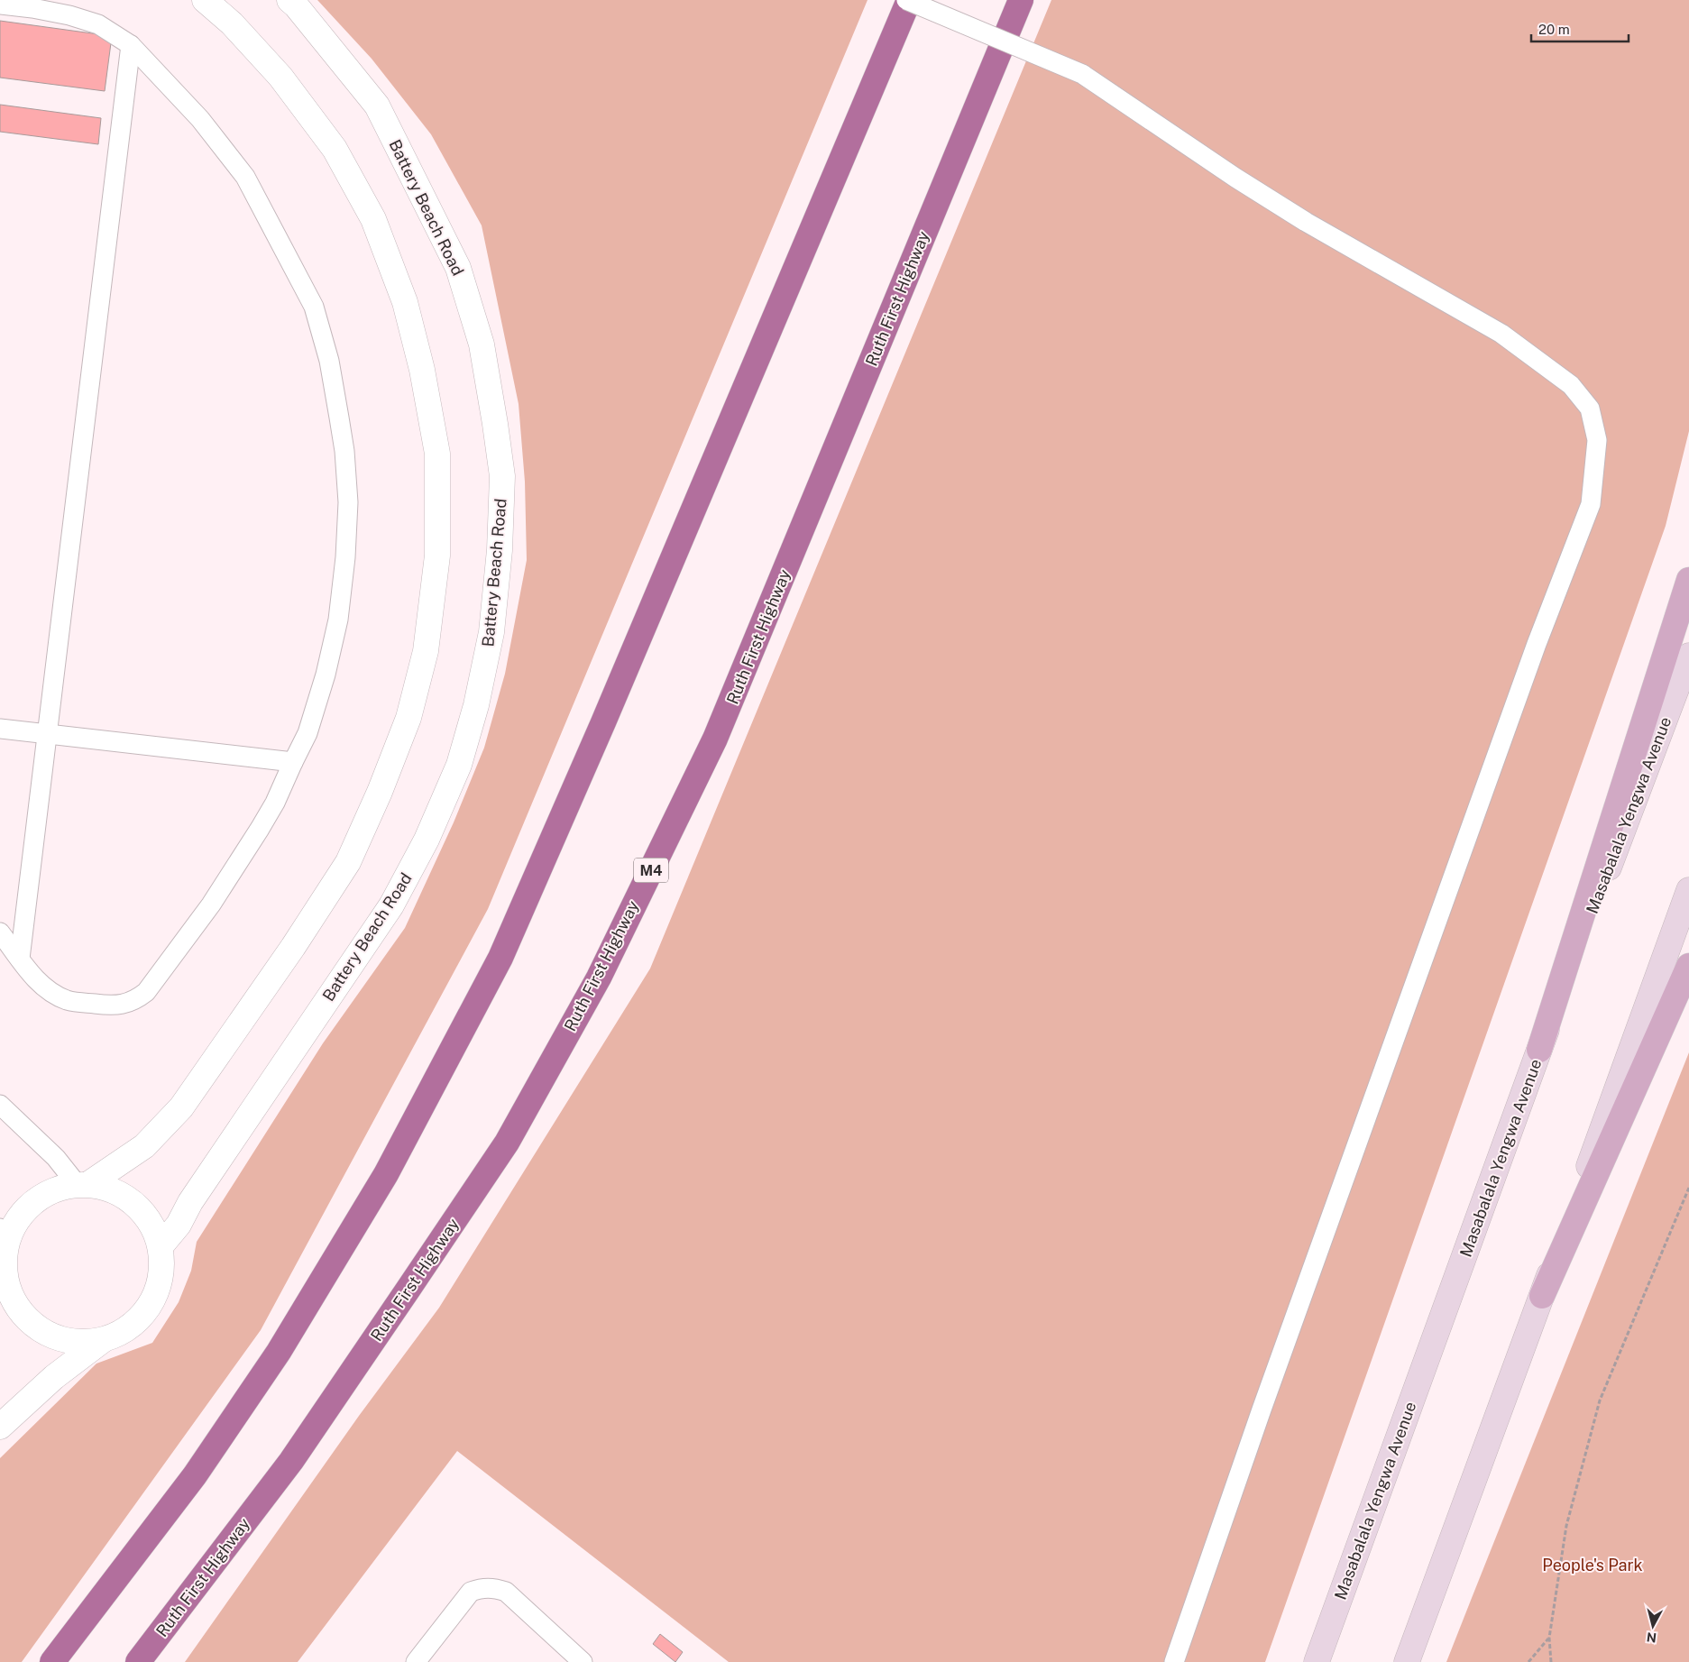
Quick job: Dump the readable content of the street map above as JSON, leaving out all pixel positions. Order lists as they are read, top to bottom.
{
  "streets": {
    "highway": ["Ruth First Highway", "M4"],
    "main road": ["Masabalala Yengwa Avenue"],
    "street": ["Battery Beach Road"]
  },
  "parks": ["People's Park"],
  "scale_bar": "20 m",
  "north": "bottom"
}
